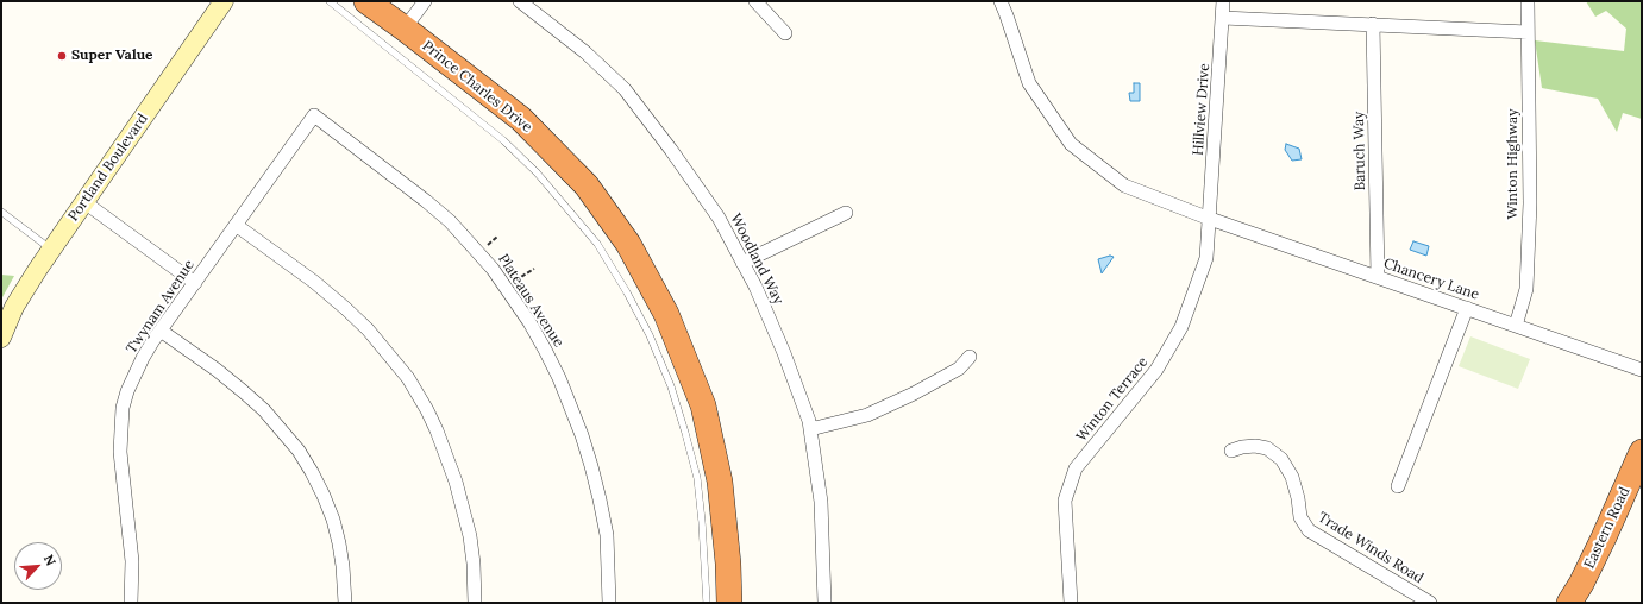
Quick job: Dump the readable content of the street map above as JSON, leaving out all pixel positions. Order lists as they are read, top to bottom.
{
  "streets": {
    "highway": ["Prince Charles Drive", "Eastern Road"],
    "street": [
      "Hillview Drive",
      "Baruch Way",
      "Winton Highway",
      "Portland Boulevard",
      "Woodland Way",
      "Chancery Lane",
      "Plateaus Avenue",
      "Twynam Avenue",
      "Winton Terrace",
      "Trade Winds Road"
    ]
  },
  "crossings": [
    ["Hillview Drive", "Chancery Lane"],
    ["Hillview Drive", "Winton Terrace"],
    ["Baruch Way", "Chancery Lane"],
    ["Winton Highway", "Chancery Lane"],
    ["Chancery Lane", "Winton Terrace"],
    ["Plateaus Avenue", "Twynam Avenue"]
  ],
  "places": ["Super Value"],
  "north": "top right"
}
